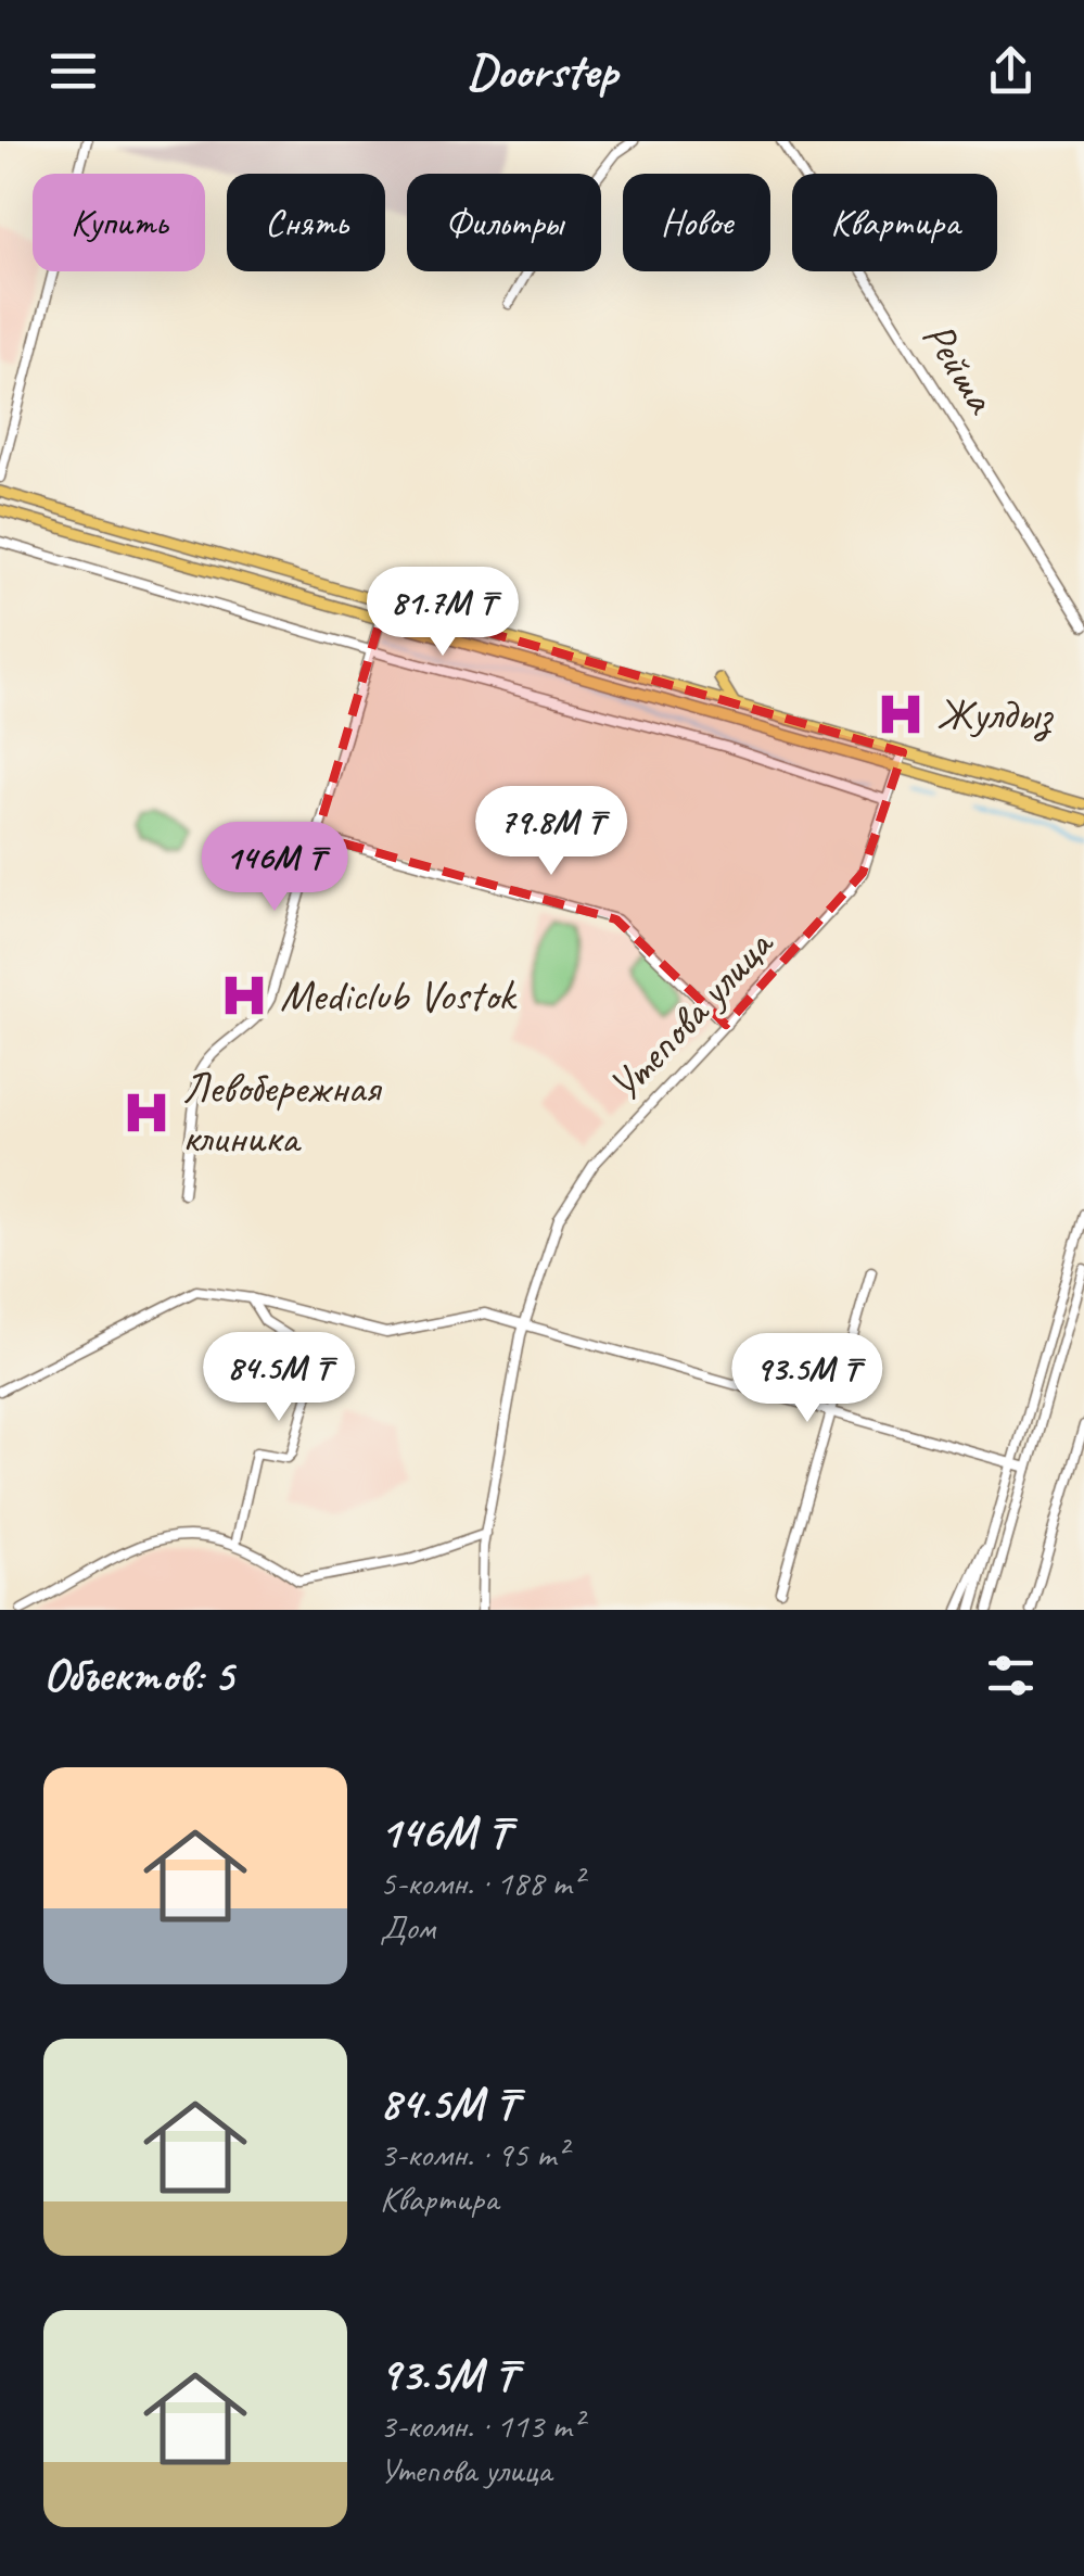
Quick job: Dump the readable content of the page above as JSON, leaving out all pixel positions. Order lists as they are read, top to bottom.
{
  "streets": {
    "street": ["Рейша", "Утепова улица"]
  },
  "places": {
    "hospital": ["Жулдыз", "Mediclub Vostok", "Левобережная клиника"]
  },
  "page": {
    "header": "Doorstep",
    "chip": [
      "Купить",
      "Снять",
      "Фильтры",
      "Новое",
      "Квартира"
    ],
    "price": [
      "81.7M ₸",
      "79.8M ₸",
      "146M ₸",
      "84.5M ₸",
      "93.5M ₸"
    ],
    "heading": "Объектов: 5",
    "list": [
      {
        "name": "146M ₸",
        "note": "5-комн. · 188 m² · Дом"
      },
      {
        "name": "84.5M ₸",
        "note": "3-комн. · 95 m² · Квартира"
      },
      {
        "name": "93.5M ₸",
        "note": "3-комн. · 113 m² · Утепова улица"
      }
    ]
  }
}
